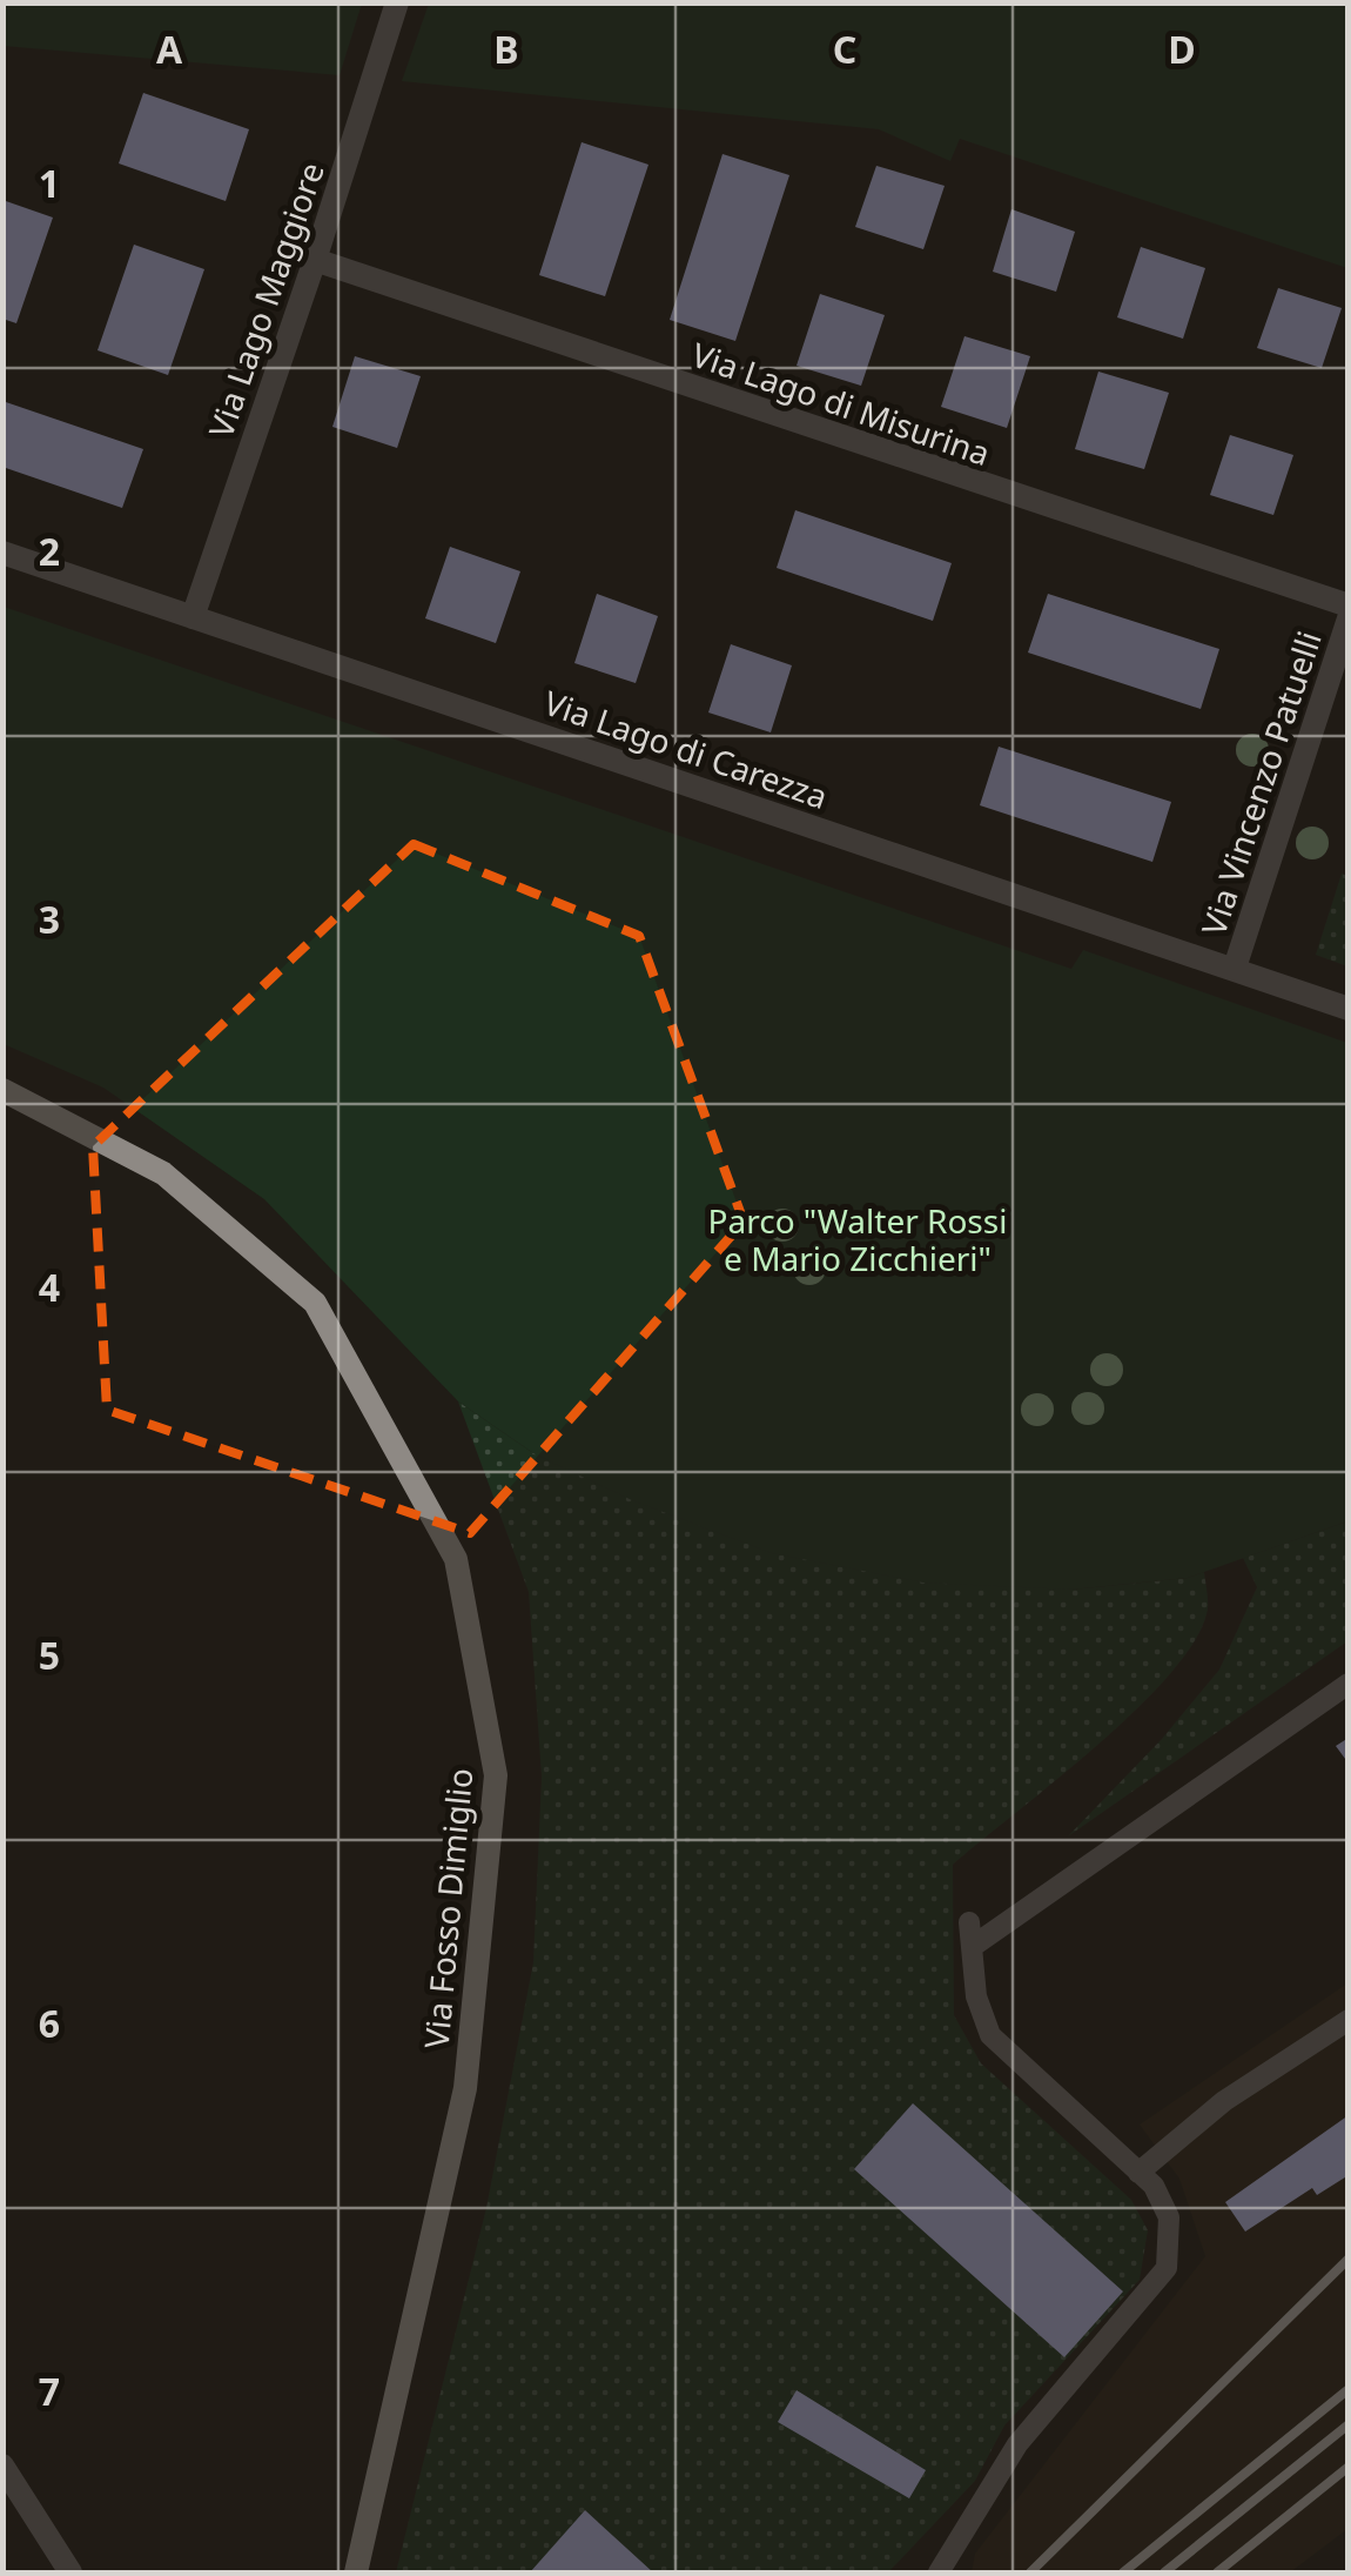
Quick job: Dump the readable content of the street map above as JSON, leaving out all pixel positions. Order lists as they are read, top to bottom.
{
  "streets": {
    "main road": ["Via Fosso Dimiglio"],
    "street": [
      "Via Lago Maggiore",
      "Via Lago di Misurina",
      "Via Lago di Carezza",
      "Via Vincenzo Patuelli"
    ]
  },
  "crossings": [
    ["Via Lago Maggiore", "Via Lago di Misurina"],
    ["Via Lago Maggiore", "Via Lago di Carezza"],
    ["Via Lago di Carezza", "Via Vincenzo Patuelli"]
  ],
  "parks": ["Parco \"Walter Rossi e Mario Zicchieri\""],
  "grid": {
    "columns": [
      "A",
      "B",
      "C",
      "D"
    ],
    "rows": [
      "1",
      "2",
      "3",
      "4",
      "5",
      "6",
      "7"
    ]
  }
}
